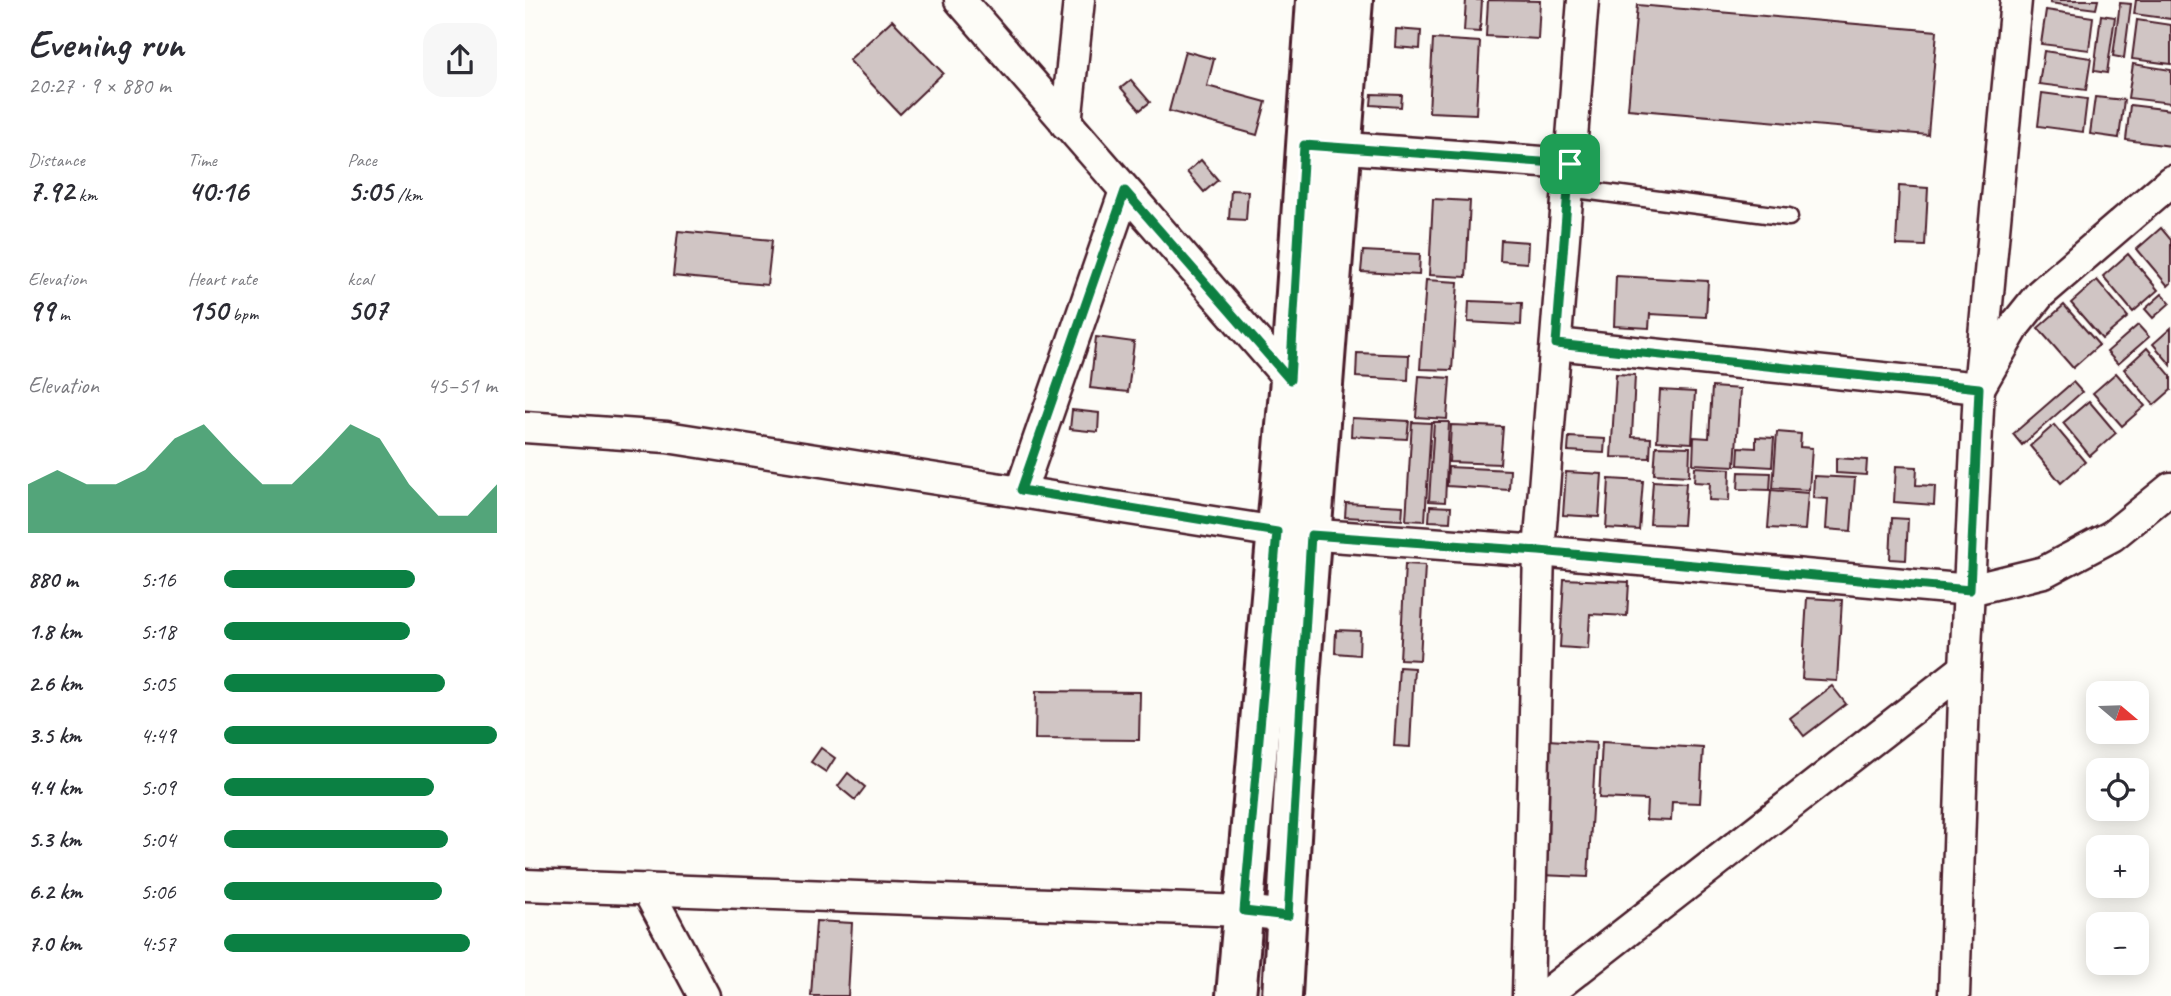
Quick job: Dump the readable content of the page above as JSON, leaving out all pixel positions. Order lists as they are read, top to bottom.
{
  "north": "right",
  "page": {
    "heading": ["Evening run", "20:27 · 9 × 880 m"],
    "stats": [
      ["Distance", "7.92 km"],
      ["Time", "40:16"],
      ["Pace", "5:05 /km"],
      ["Elevation", "99 m"],
      ["Heart rate", "150 bpm"],
      ["kcal", "507"]
    ],
    "chart": ["Elevation", "45–51 m"],
    "list": [
      {
        "name": "880 m",
        "note": "5:16"
      },
      {
        "name": "1.8 km",
        "note": "5:18"
      },
      {
        "name": "2.6 km",
        "note": "5:05"
      },
      {
        "name": "3.5 km",
        "note": "4:49"
      },
      {
        "name": "4.4 km",
        "note": "5:09"
      },
      {
        "name": "5.3 km",
        "note": "5:04"
      },
      {
        "name": "6.2 km",
        "note": "5:06"
      },
      {
        "name": "7.0 km",
        "note": "4:57"
      }
    ],
    "map_buttons": ["+", "−"]
  }
}
